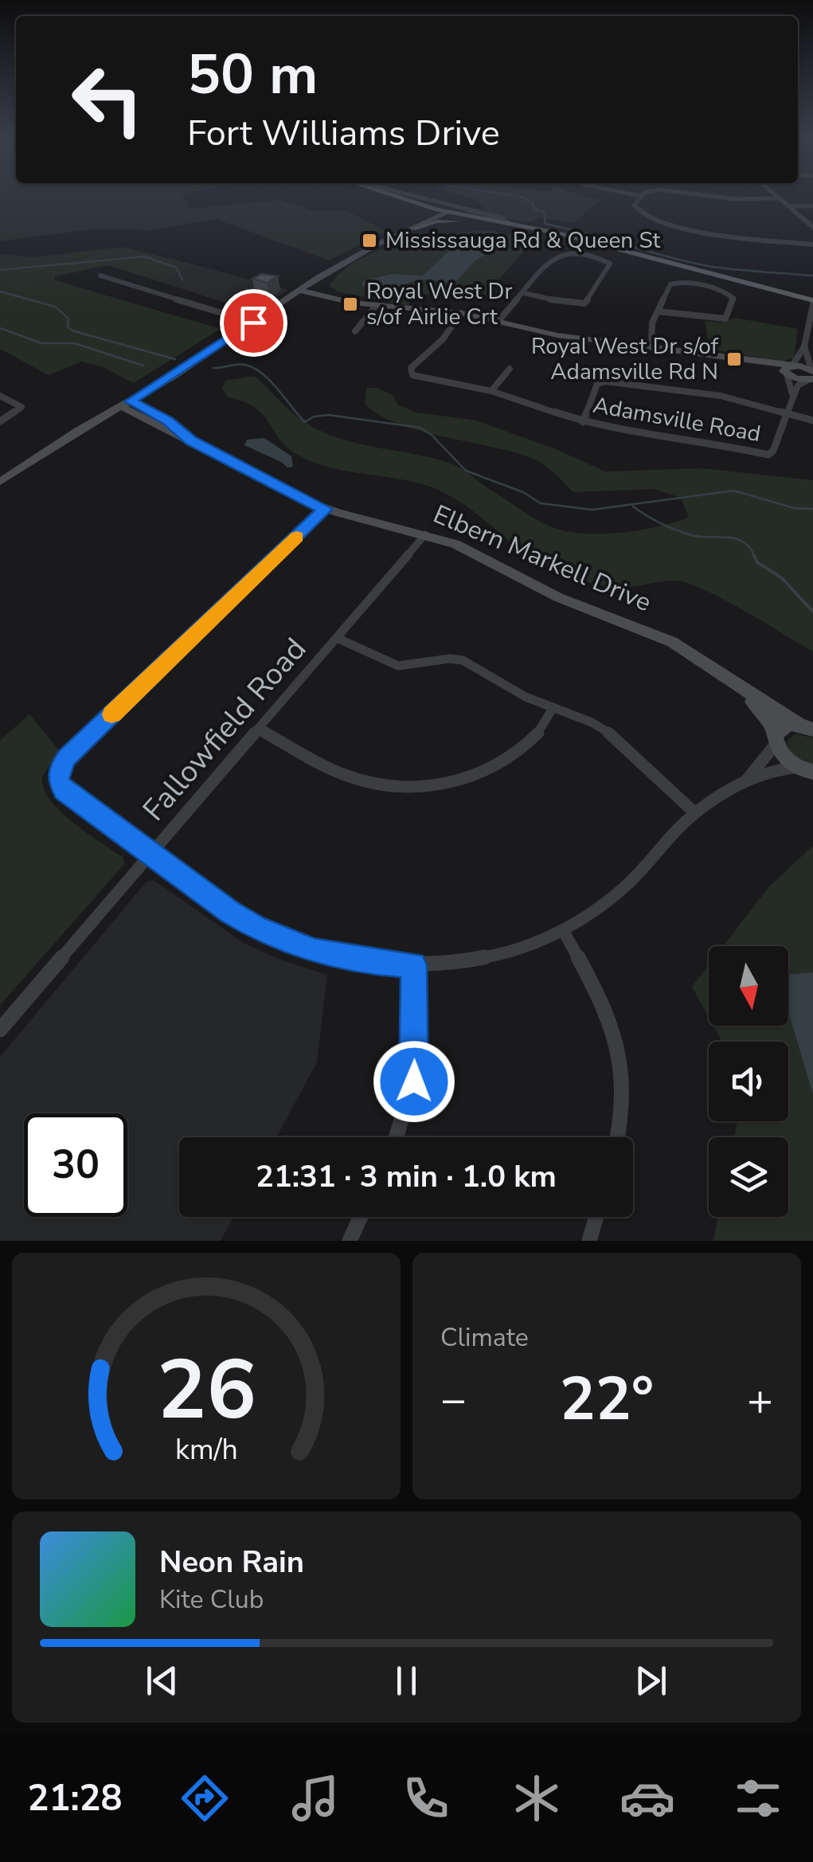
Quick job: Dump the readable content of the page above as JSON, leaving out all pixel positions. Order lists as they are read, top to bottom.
{
  "streets": {
    "street": ["Adamsville Road", "Elbern Markell Drive", "Fallowfield Road"]
  },
  "crossings": [
    ["Elbern Markell Drive", "Fallowfield Road"]
  ],
  "places": {
    "transit": ["Mississauga Rd & Queen St", "Royal West Dr s/of Airlie Crt", "Royal West Dr s/of Adamsville Rd N"]
  },
  "north": "bottom",
  "page": {
    "turn": ["50 m", "Fort Williams Drive"],
    "limit": "30",
    "trip": "21:31 · 3 min · 1.0 km",
    "tile": "Climate",
    "heat": ["−", "22°", "+"],
    "song": ["Neon Rain", "Kite Club"],
    "tabs": "21:28",
    "gauge": ["26", "km/h"]
  }
}
